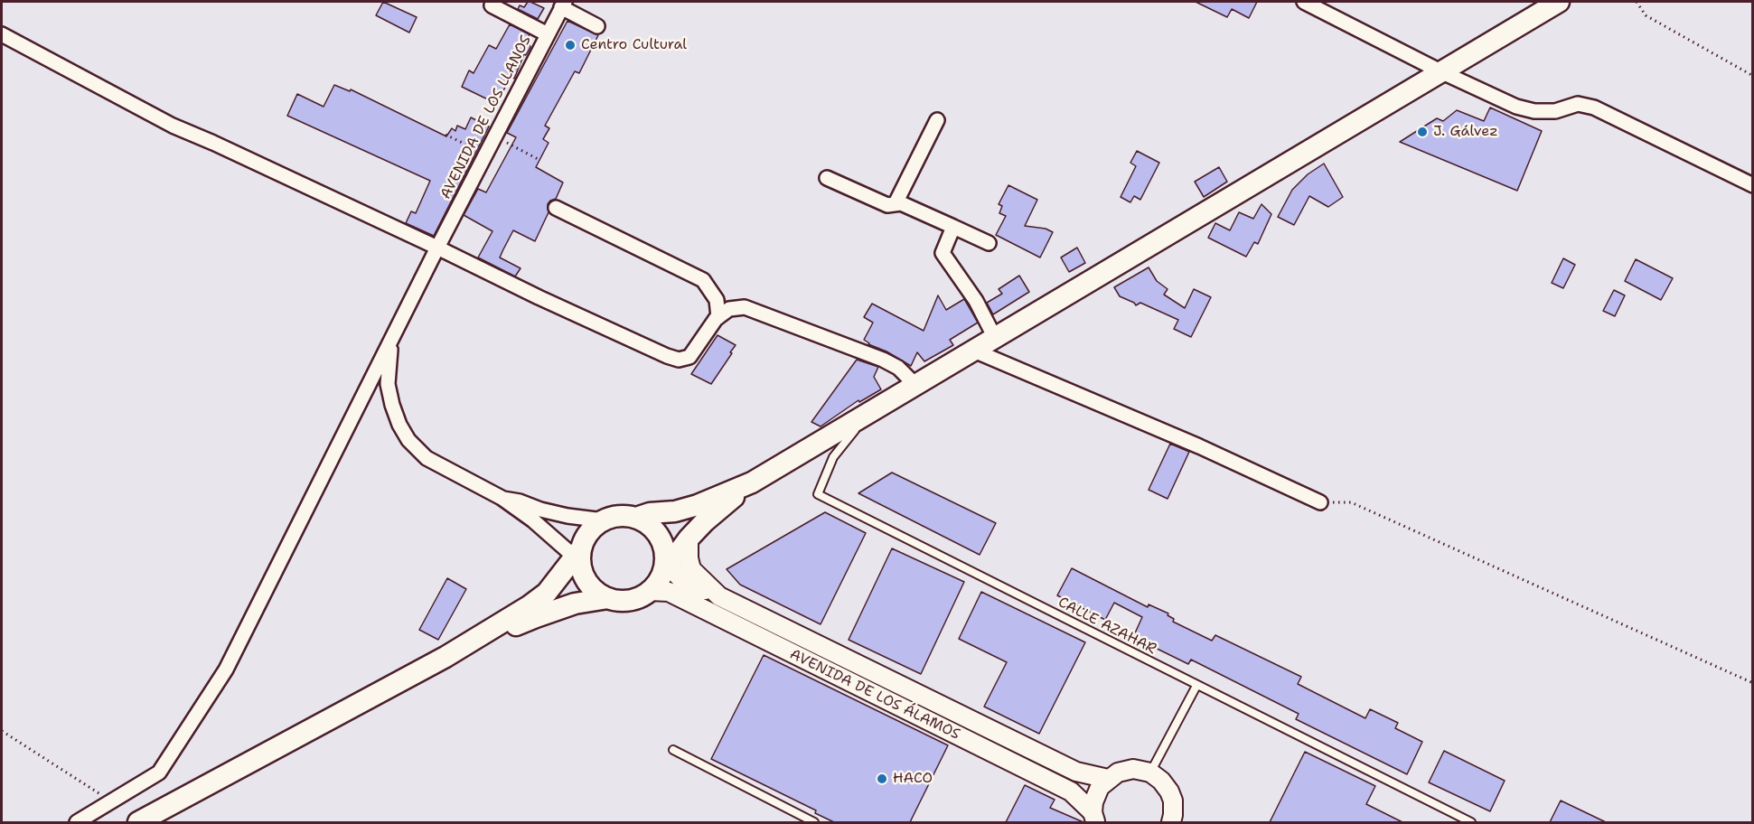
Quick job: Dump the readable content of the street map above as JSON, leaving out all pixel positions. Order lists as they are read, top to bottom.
{
  "streets": {
    "street": ["AVENIDA DE LOS LLANOS", "AVENIDA DE LOS ÁLAMOS"],
    "lane": ["CALLE AZAHAR"]
  },
  "places": ["Centro Cultural", "J. Gálvez", "HACO"]
}
